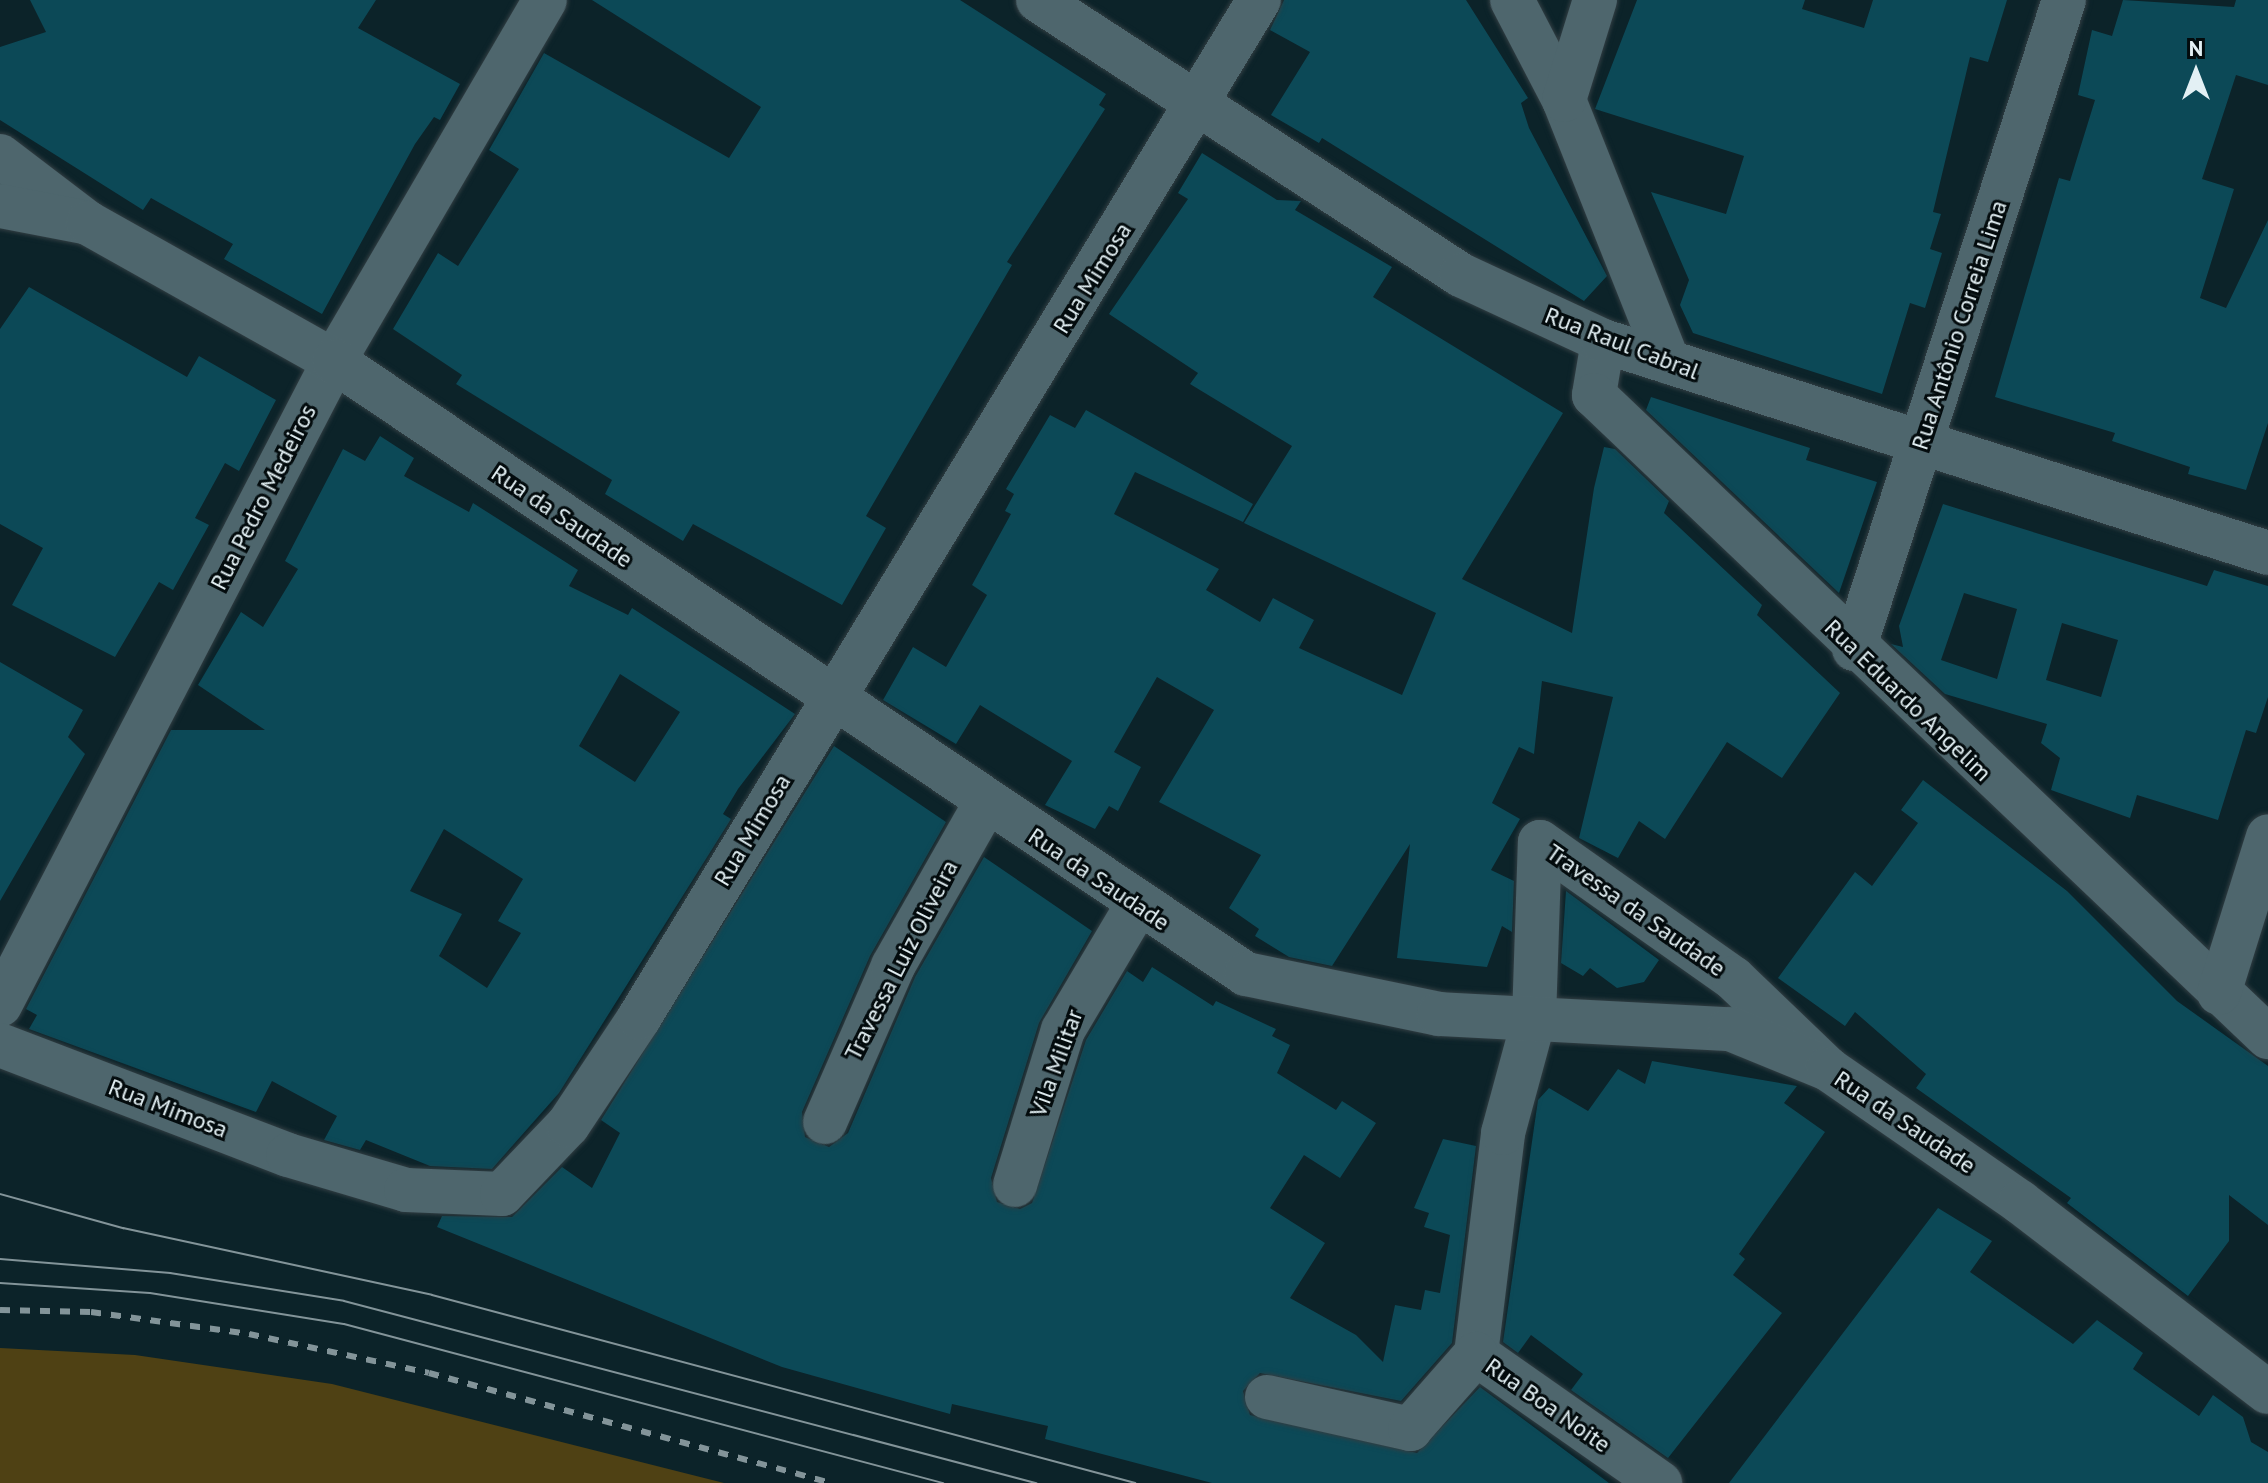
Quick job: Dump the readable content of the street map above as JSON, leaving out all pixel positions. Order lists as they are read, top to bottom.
{
  "streets": {
    "street": [
      "Rua Mimosa",
      "Rua Antônio Correia Lima",
      "Rua Raul Cabral",
      "Rua Pedro Medeiros",
      "Rua da Saudade",
      "Rua Eduardo Angelim",
      "Travessa da Saudade",
      "Travessa Luiz Oliveira",
      "Vila Militar",
      "Rua Boa Noite"
    ]
  },
  "crossings": [
    ["Rua Mimosa", "Rua Raul Cabral"],
    ["Rua Mimosa", "Rua da Saudade"],
    ["Rua Antônio Correia Lima", "Rua Raul Cabral"],
    ["Rua Antônio Correia Lima", "Rua Eduardo Angelim"],
    ["Rua Raul Cabral", "Rua Eduardo Angelim"],
    ["Rua Pedro Medeiros", "Rua da Saudade"],
    ["Rua da Saudade", "Travessa da Saudade"],
    ["Rua da Saudade", "Travessa Luiz Oliveira"],
    ["Rua da Saudade", "Vila Militar"],
    ["Travessa da Saudade", "Rua Boa Noite"]
  ],
  "north": "top"
}
